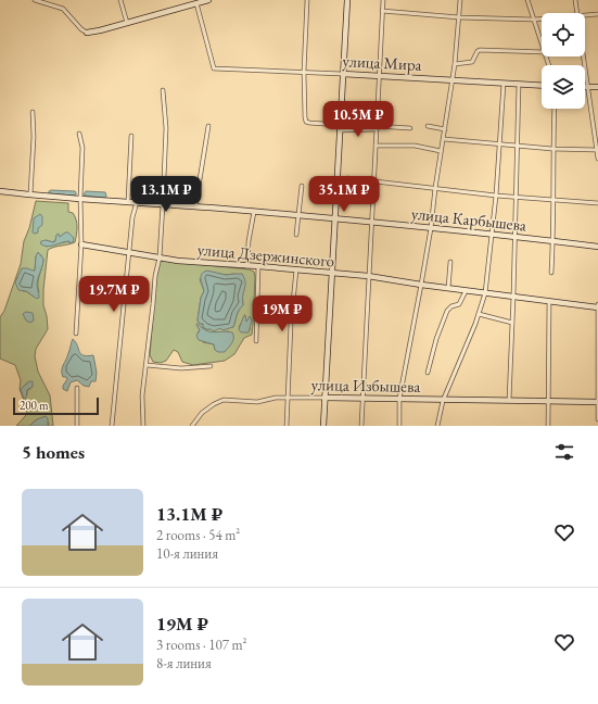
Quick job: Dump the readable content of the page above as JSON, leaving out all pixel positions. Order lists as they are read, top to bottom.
{
  "streets": {
    "main road": [
      "улица Мира",
      "улица Карбышева",
      "улица Дзержинского",
      "улица Избышева"
    ]
  },
  "scale_bar": "200 m",
  "page": {
    "price": [
      "10.5M ₽",
      "13.1M ₽",
      "35.1M ₽",
      "19.7M ₽",
      "19M ₽"
    ],
    "scale": "200 m",
    "heading": "5 homes",
    "list": [
      {
        "name": "13.1M ₽",
        "note": "2 rooms · 54 m² · 10-я линия"
      },
      {
        "name": "19M ₽",
        "note": "3 rooms · 107 m² · 8-я линия"
      }
    ]
  }
}
